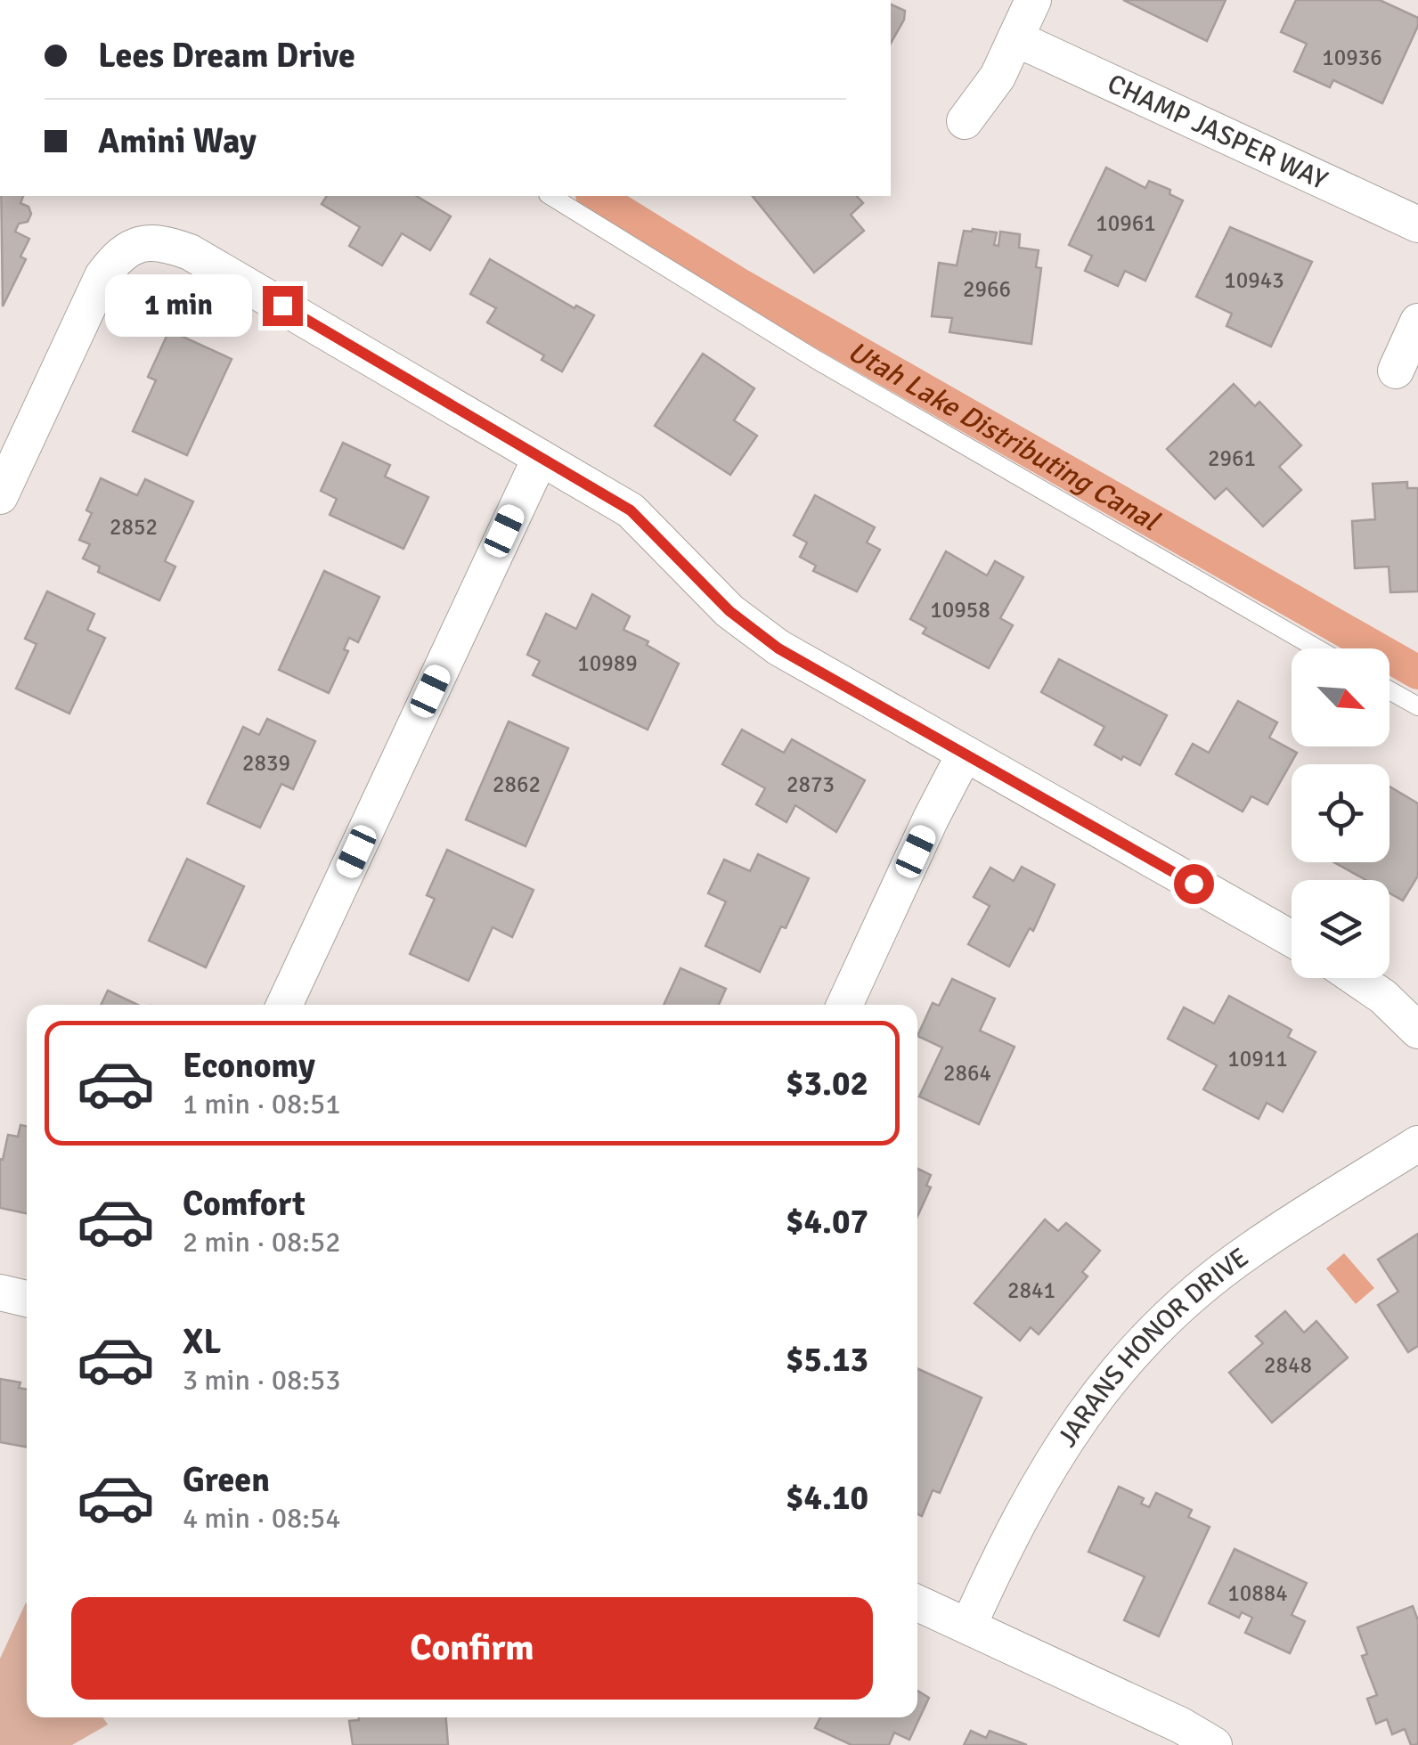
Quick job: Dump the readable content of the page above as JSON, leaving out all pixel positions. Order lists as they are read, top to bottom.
{
  "streets": {
    "street": ["CHAMP JASPER WAY", "JARANS HONOR DRIVE"]
  },
  "water": ["Utah Lake Distributing Canal"],
  "house_numbers": [
    "10936",
    "10961",
    "10943",
    "2966",
    "2961",
    "2852",
    "10958",
    "10989",
    "2839",
    "2862",
    "2873",
    "10911",
    "2864",
    "2841",
    "2848",
    "10884"
  ],
  "north": "bottom right",
  "page": {
    "banner": ["Lees Dream Drive", "Amini Way"],
    "bubble": "1 min",
    "list": [
      {
        "name": "Economy",
        "note": "1 min · 08:51",
        "value": "$3.02"
      },
      {
        "name": "Comfort",
        "note": "2 min · 08:52",
        "value": "$4.07"
      },
      {
        "name": "XL",
        "note": "3 min · 08:53",
        "value": "$5.13"
      },
      {
        "name": "Green",
        "note": "4 min · 08:54",
        "value": "$4.10"
      }
    ],
    "buttons": "Confirm"
  }
}
